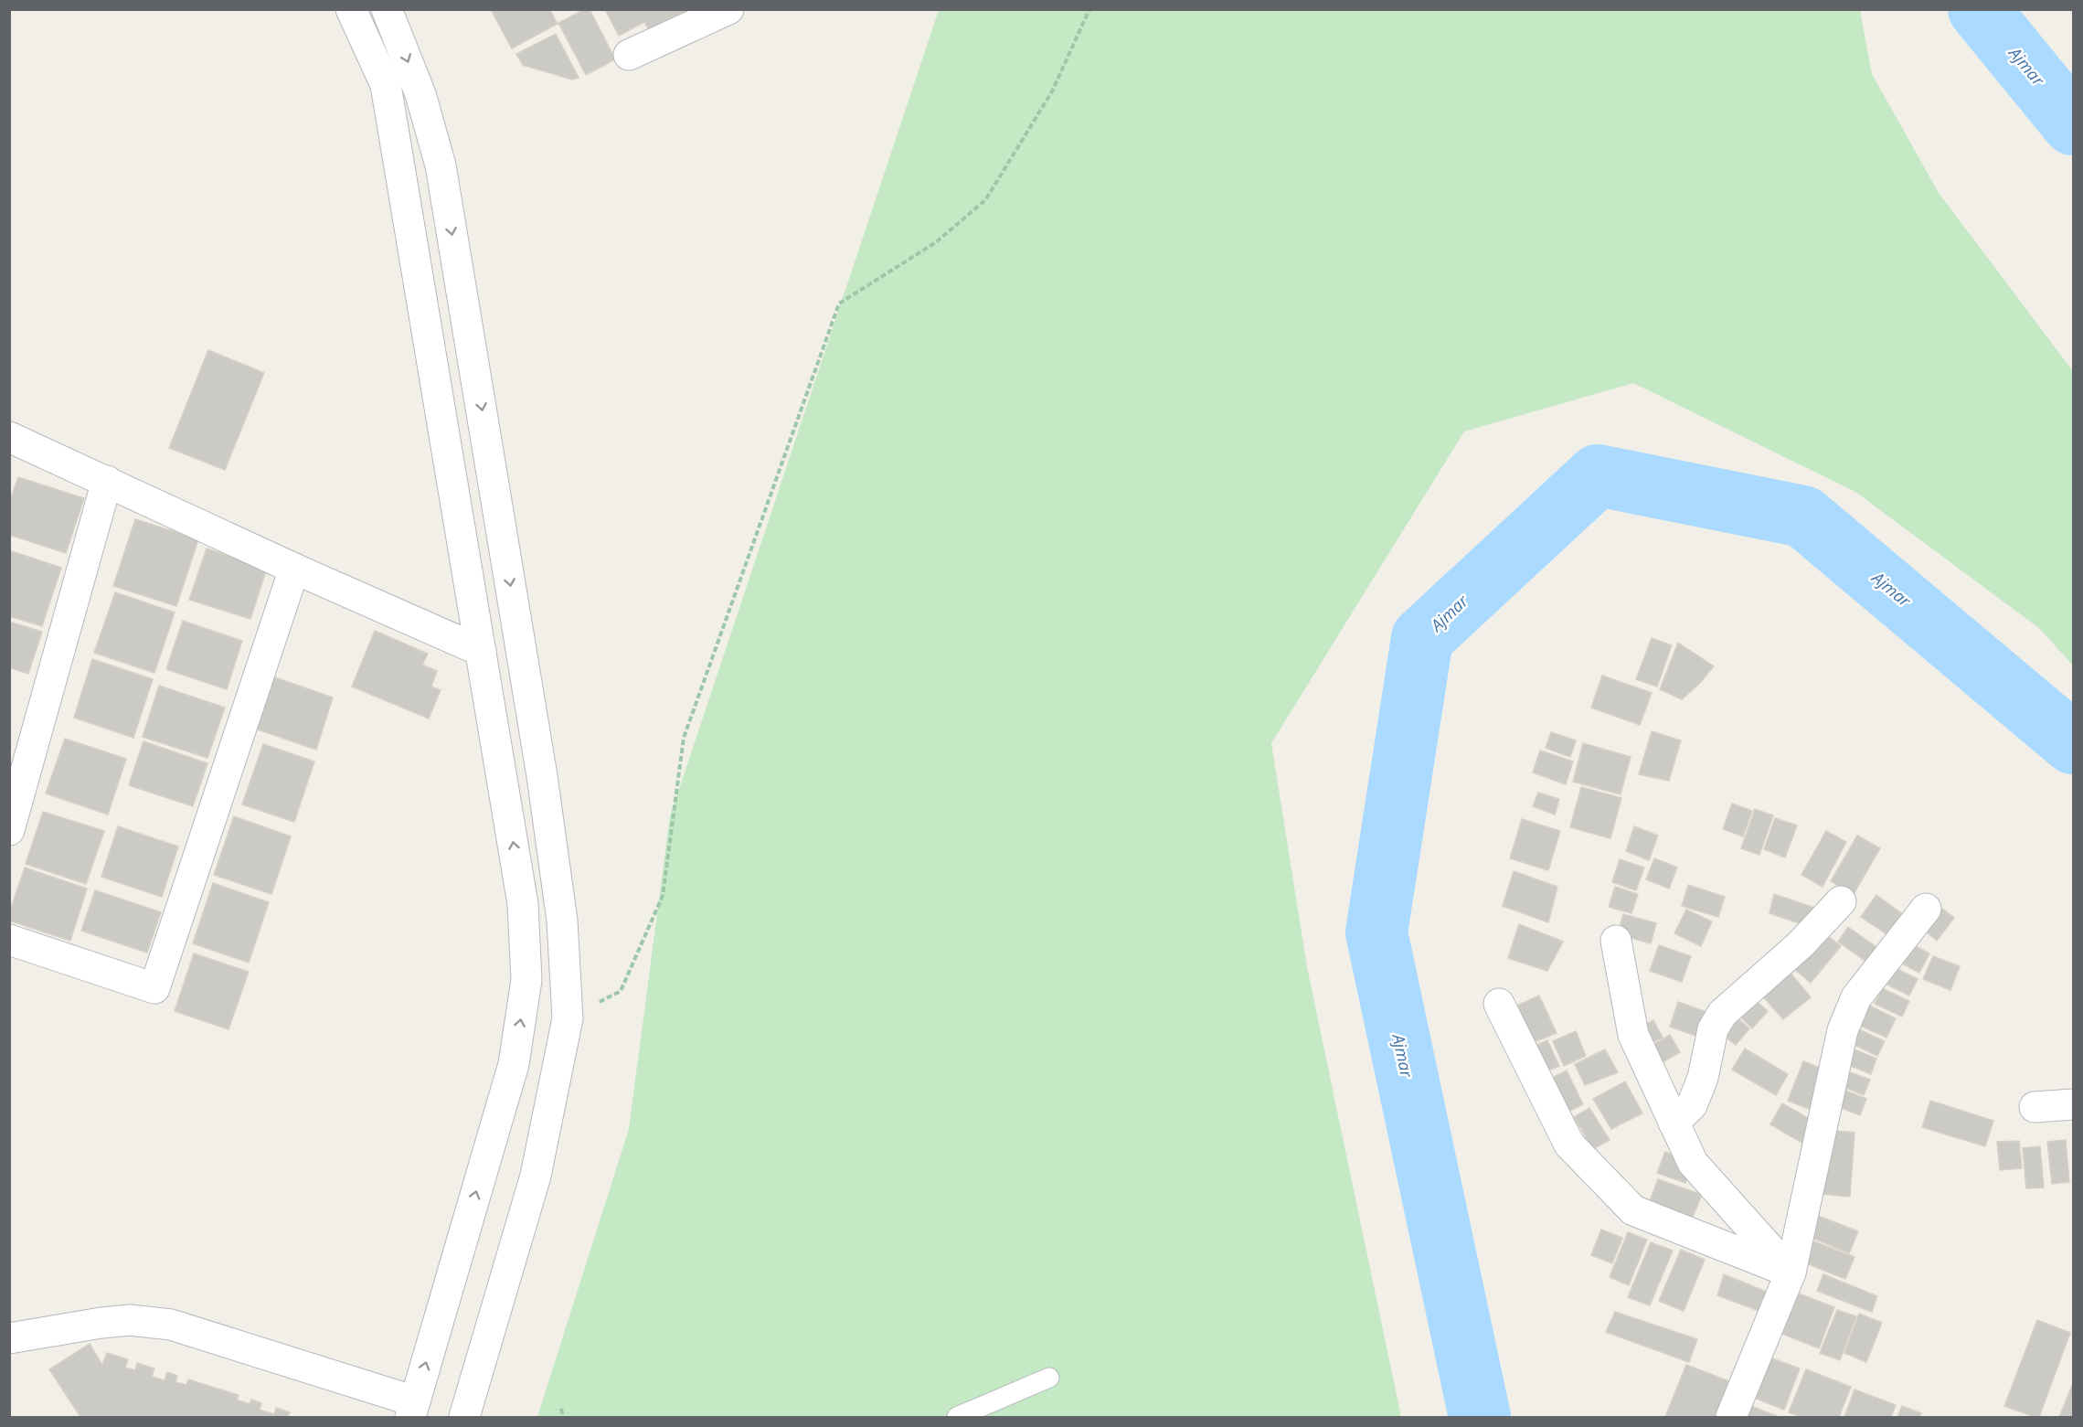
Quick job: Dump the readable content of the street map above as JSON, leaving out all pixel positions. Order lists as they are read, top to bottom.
{
  "water": ["Ajmar"]
}
